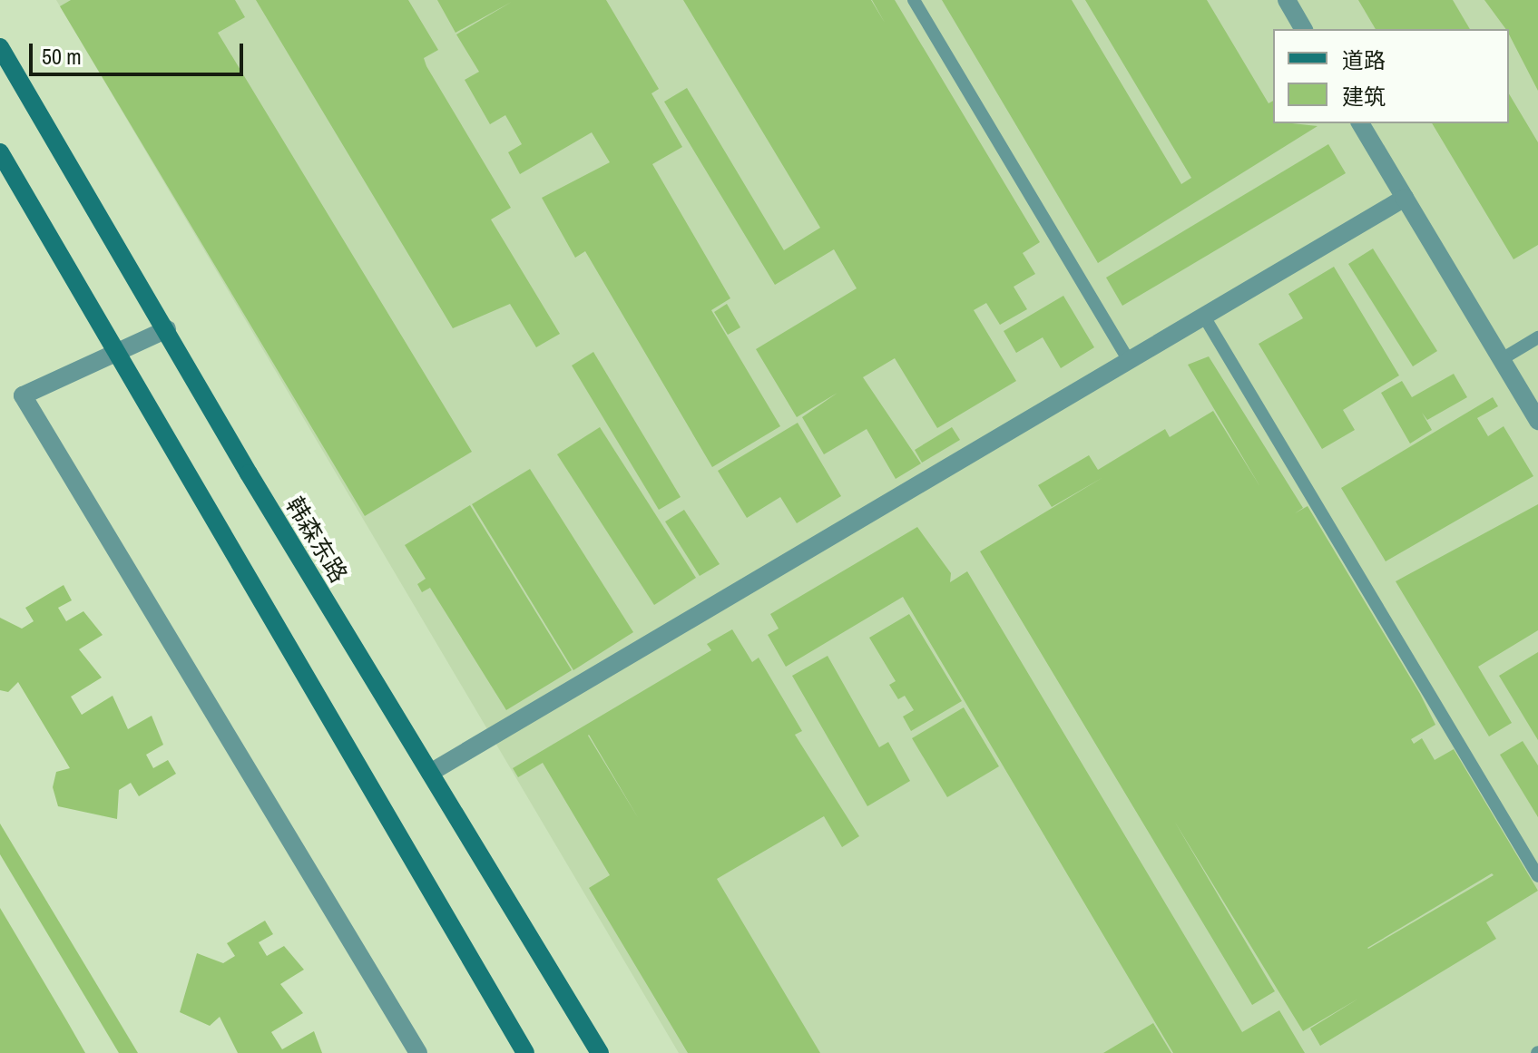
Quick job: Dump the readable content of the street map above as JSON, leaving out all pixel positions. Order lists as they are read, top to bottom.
{
  "streets": {
    "main road": ["韩森东路"]
  },
  "legend": ["道路", "建筑"],
  "scale_bar": "50 m"
}
